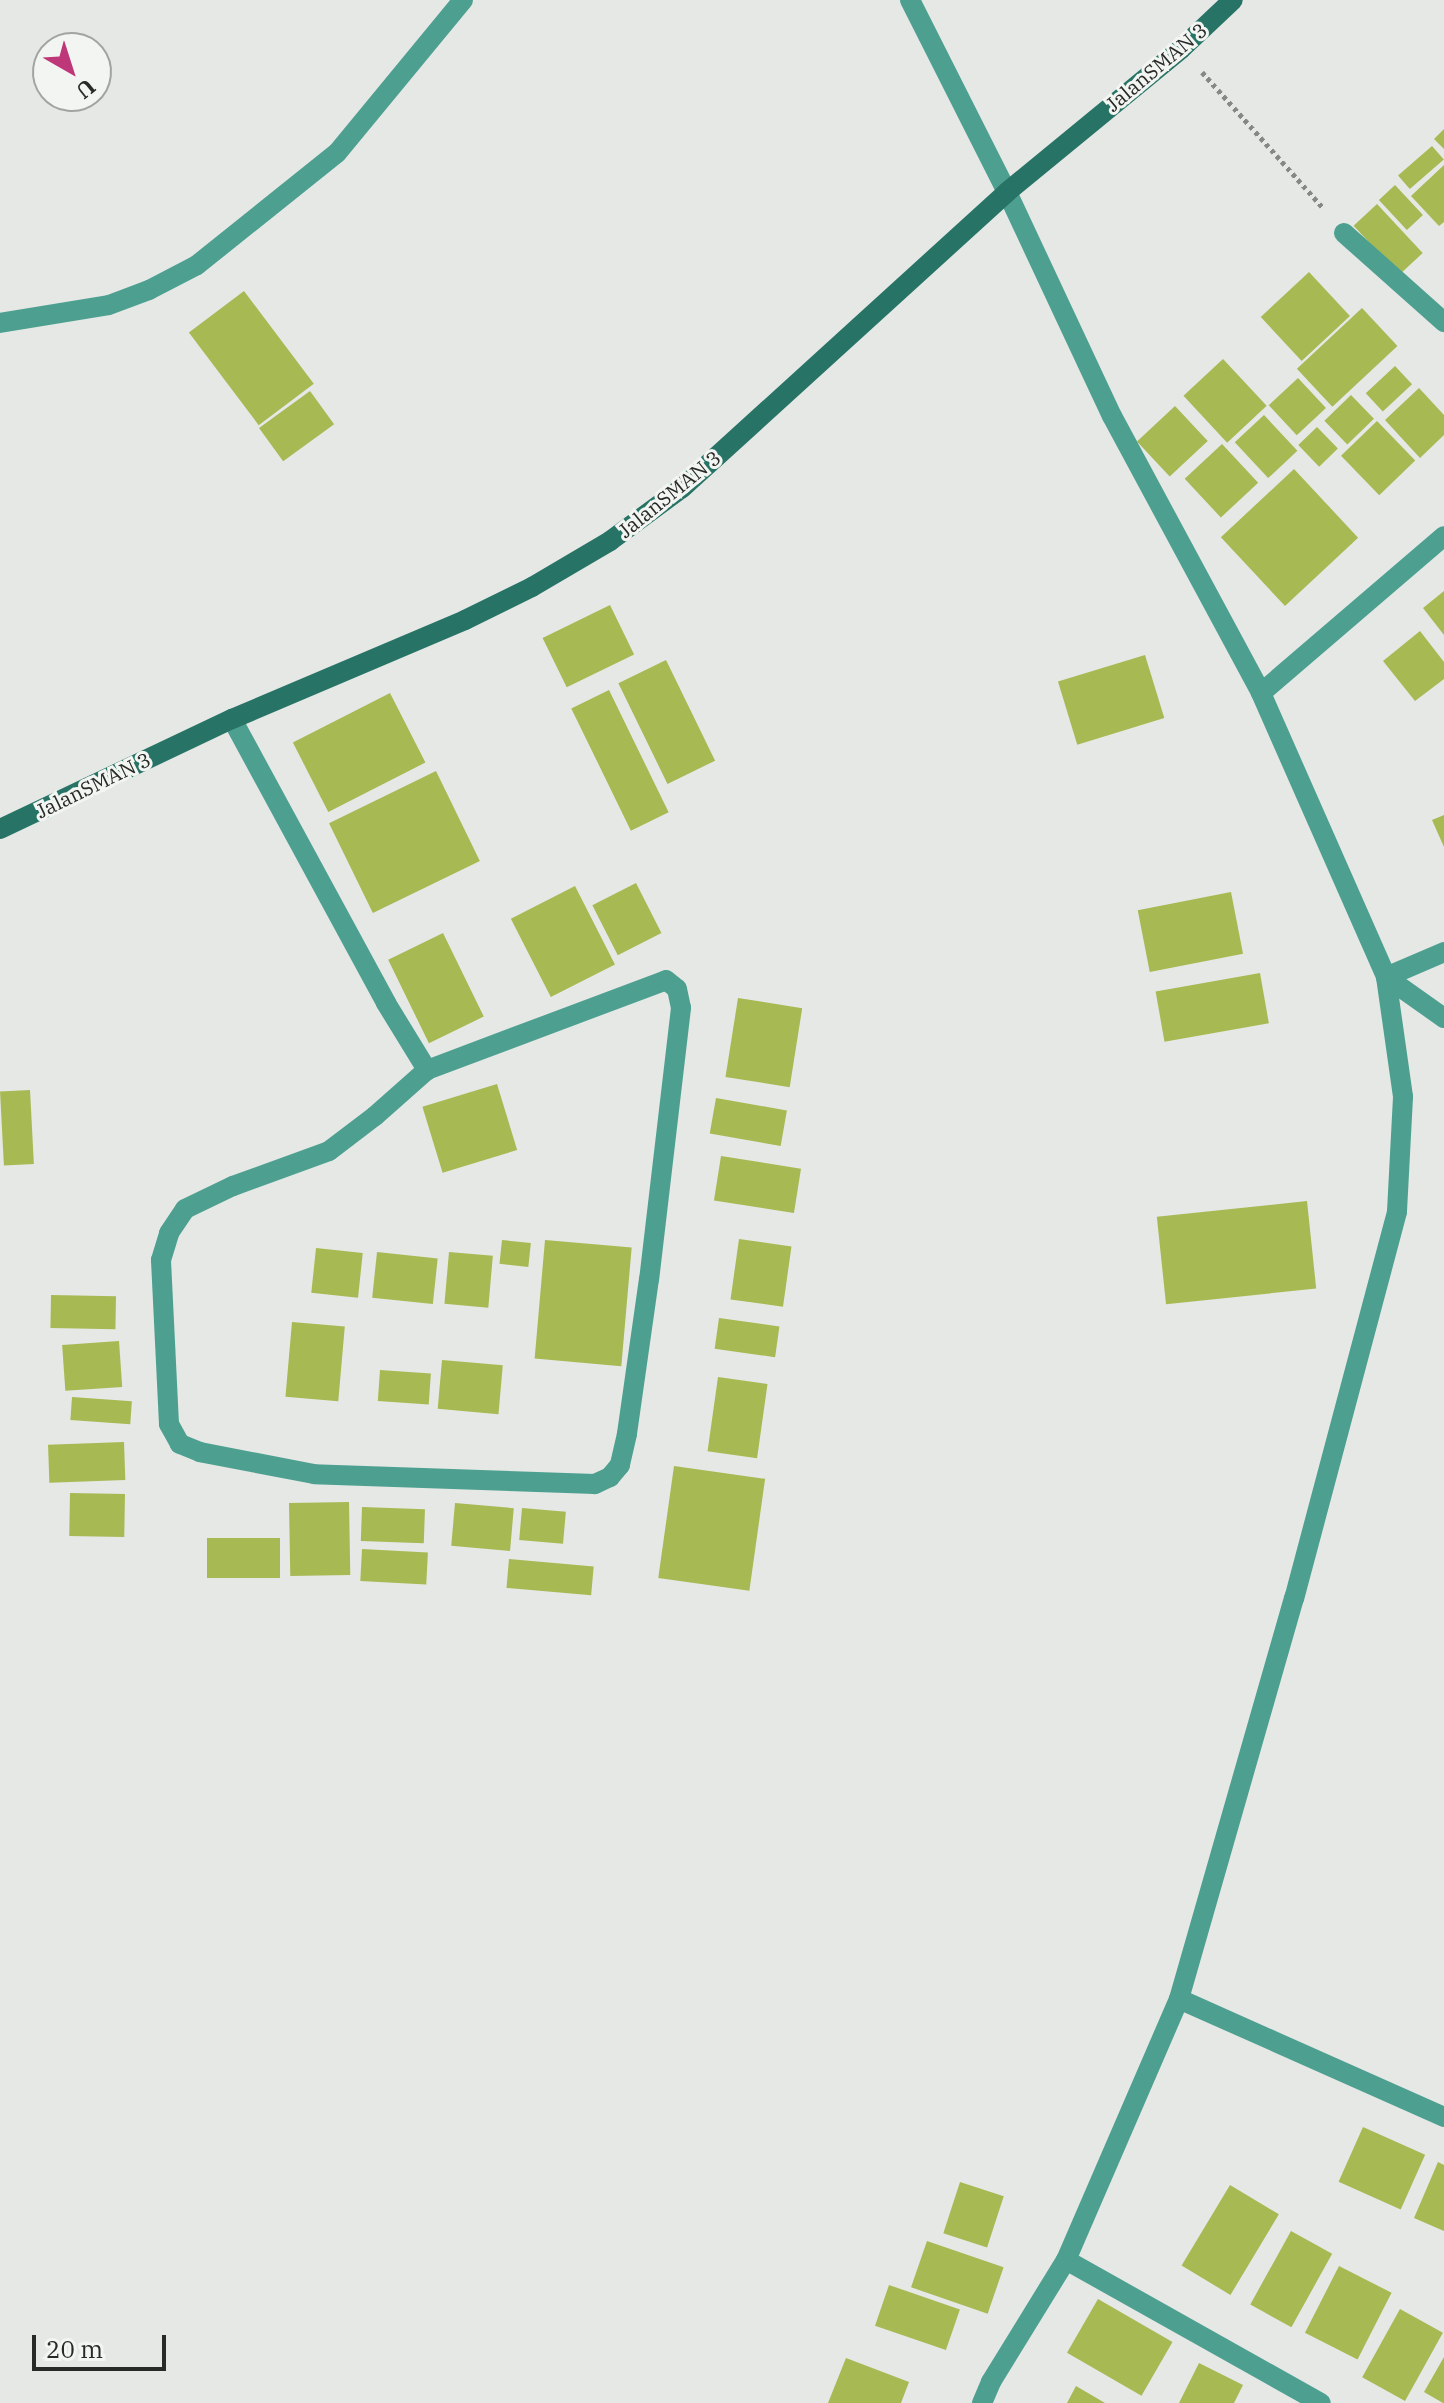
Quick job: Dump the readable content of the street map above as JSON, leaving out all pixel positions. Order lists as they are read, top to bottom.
{
  "streets": {
    "street": ["JalanSMAN 3"]
  },
  "scale_bar": "20 m",
  "north": "bottom right"
}
